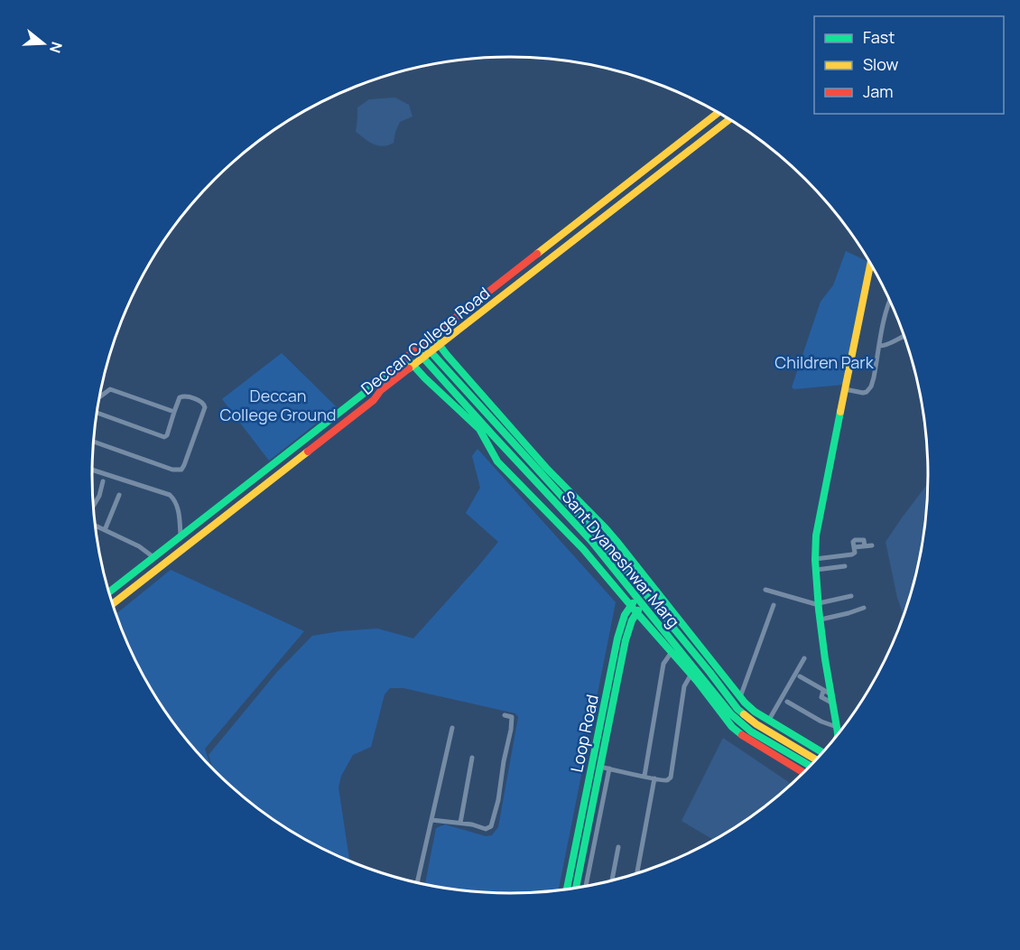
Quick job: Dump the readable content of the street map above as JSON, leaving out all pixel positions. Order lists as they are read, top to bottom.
{
  "streets": {
    "main road": ["Deccan College Road", "Sant Dyaneshwar Marg", "Loop Road"]
  },
  "crossings": [
    ["Deccan College Road", "Sant Dyaneshwar Marg"],
    ["Sant Dyaneshwar Marg", "Loop Road"]
  ],
  "parks": ["Children Park", "Deccan College Ground"],
  "legend": ["Fast", "Slow", "Jam"],
  "north": "right"
}
